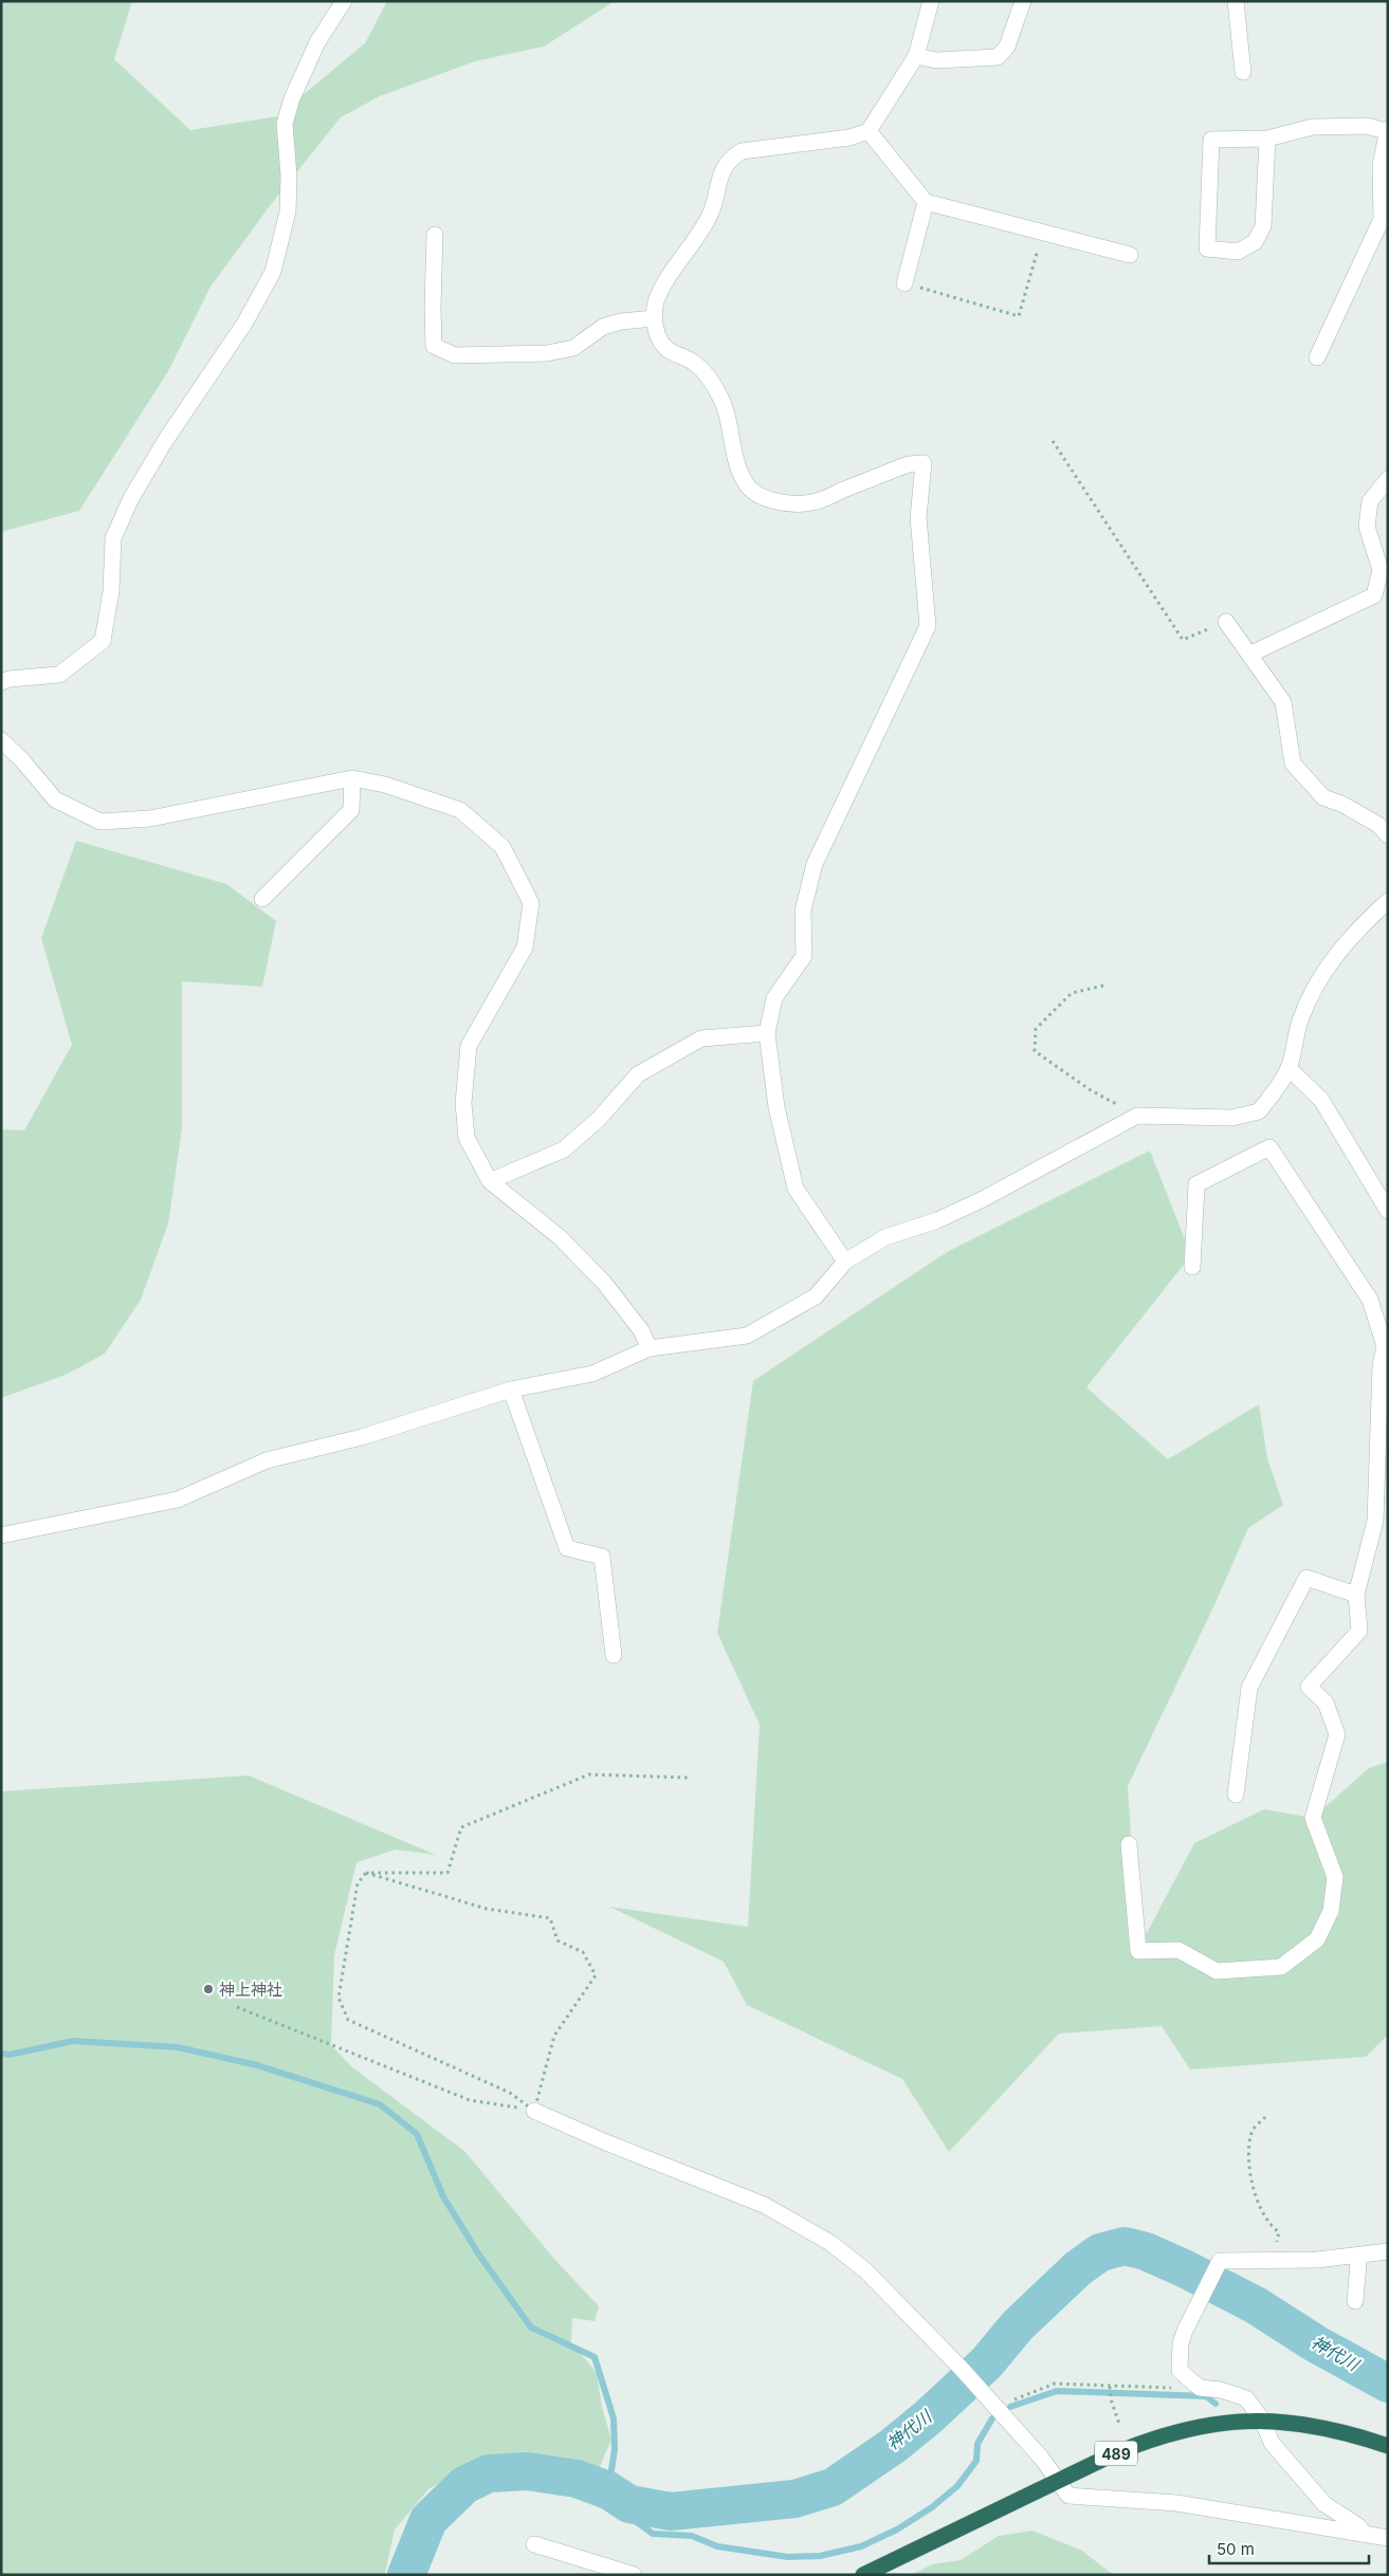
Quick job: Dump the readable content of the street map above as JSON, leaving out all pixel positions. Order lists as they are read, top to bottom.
{
  "streets": {
    "highway": ["489"]
  },
  "water": ["神代川"],
  "places": ["神上神社"],
  "scale_bar": "50 m"
}
